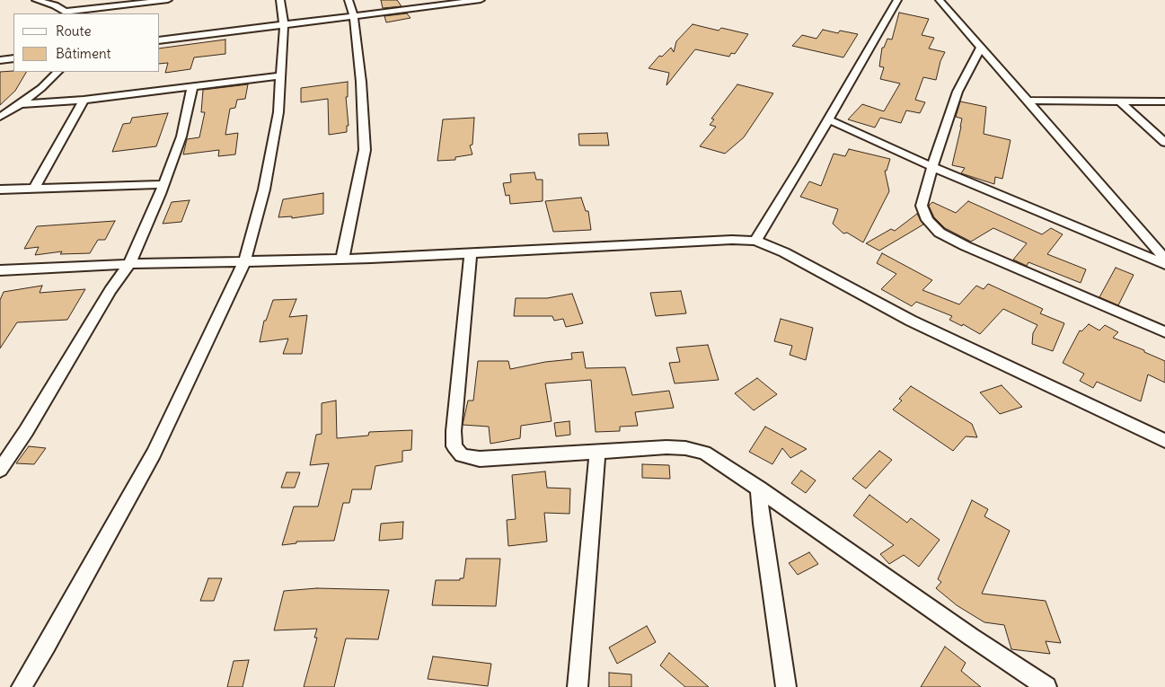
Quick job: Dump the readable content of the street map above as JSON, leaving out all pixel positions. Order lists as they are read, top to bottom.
{
  "legend": ["Route", "Bâtiment"]
}
